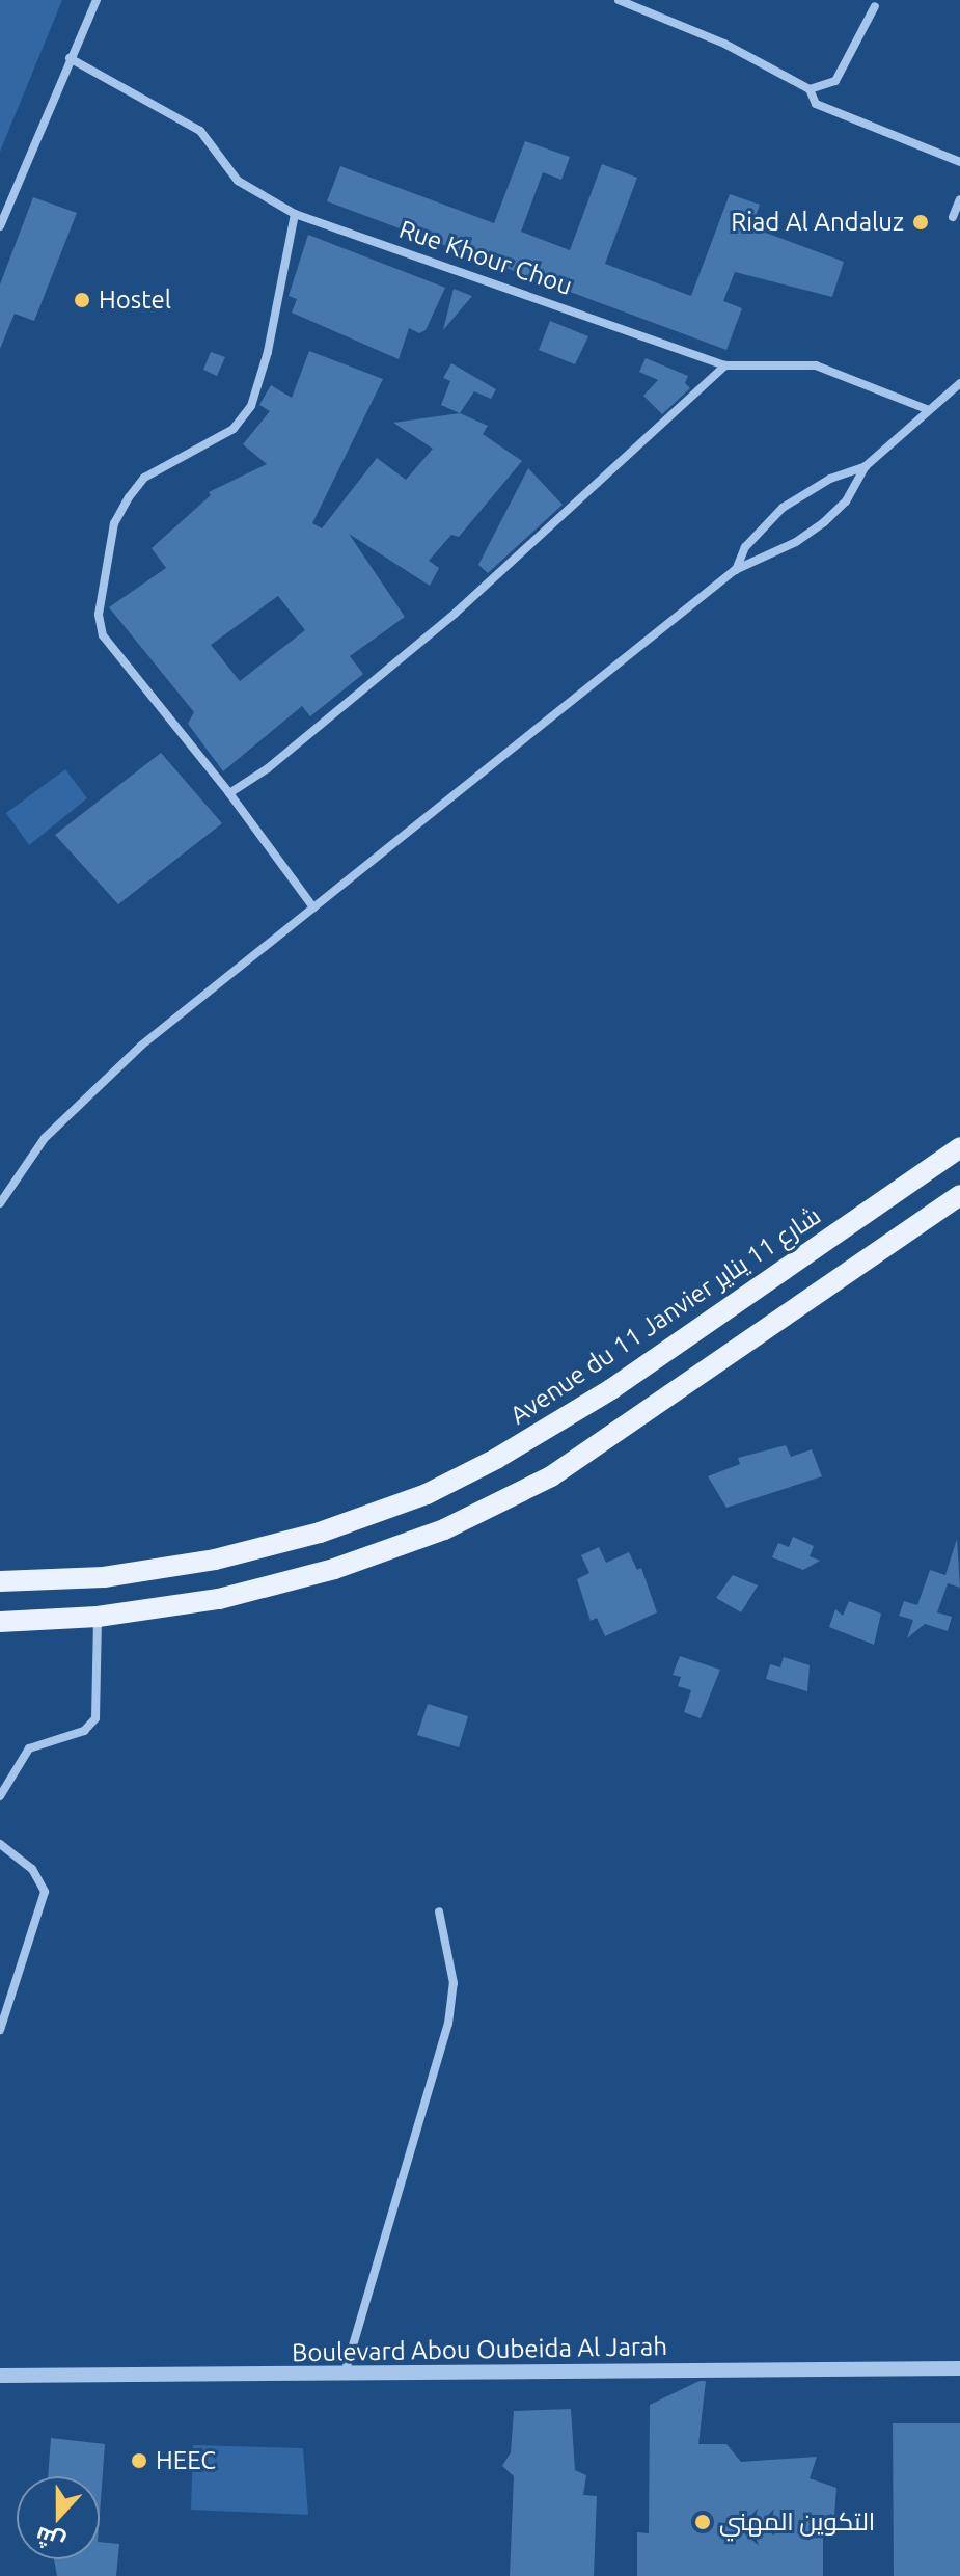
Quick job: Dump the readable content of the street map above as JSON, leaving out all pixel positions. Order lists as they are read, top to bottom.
{
  "streets": {
    "main road": ["Avenue du 11 Janvier شارع 11 يناير"],
    "street": ["Rue Khour Chou", "Boulevard Abou Oubeida Al Jarah"]
  },
  "places": [
    "Riad Al Andaluz",
    "Hostel",
    "HEEC",
    "التكوين المهني"
  ],
  "north": "bottom"
}
